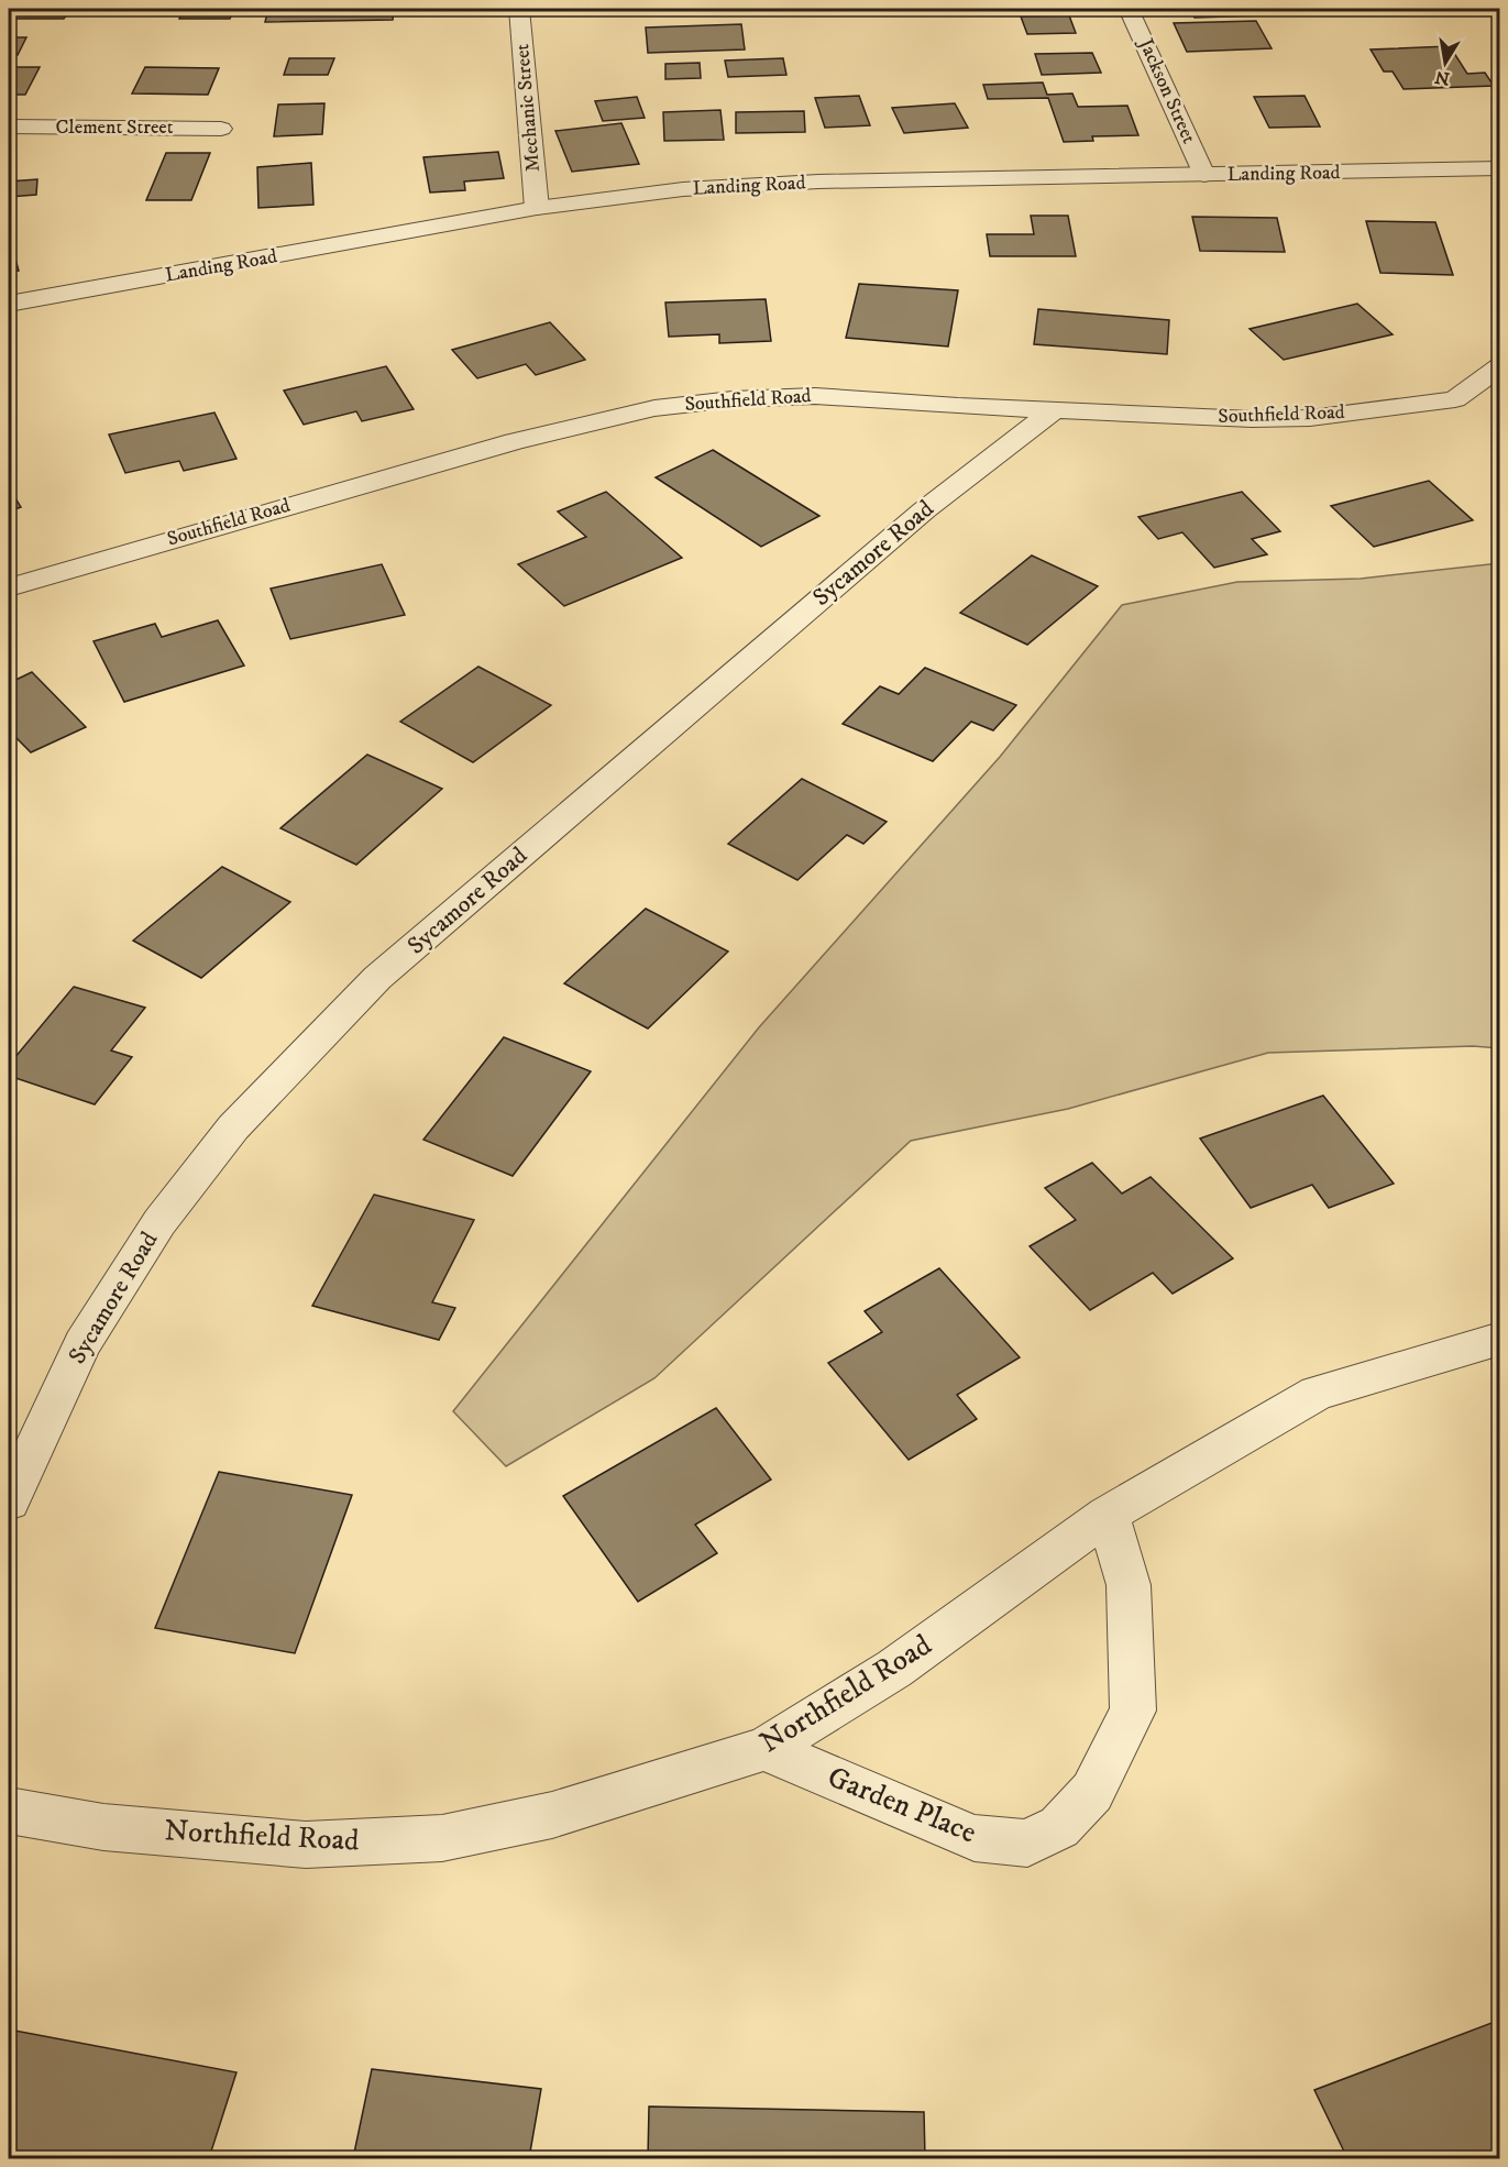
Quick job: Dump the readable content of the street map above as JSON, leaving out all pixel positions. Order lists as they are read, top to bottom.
{
  "streets": {
    "street": [
      "Jackson Street",
      "Mechanic Street",
      "Clement Street",
      "Landing Road",
      "Southfield Road",
      "Sycamore Road",
      "Northfield Road",
      "Garden Place"
    ]
  },
  "crossings": [
    ["Jackson Street", "Landing Road"],
    ["Mechanic Street", "Landing Road"],
    ["Southfield Road", "Sycamore Road"],
    ["Northfield Road", "Garden Place"]
  ],
  "north": "bottom"
}
